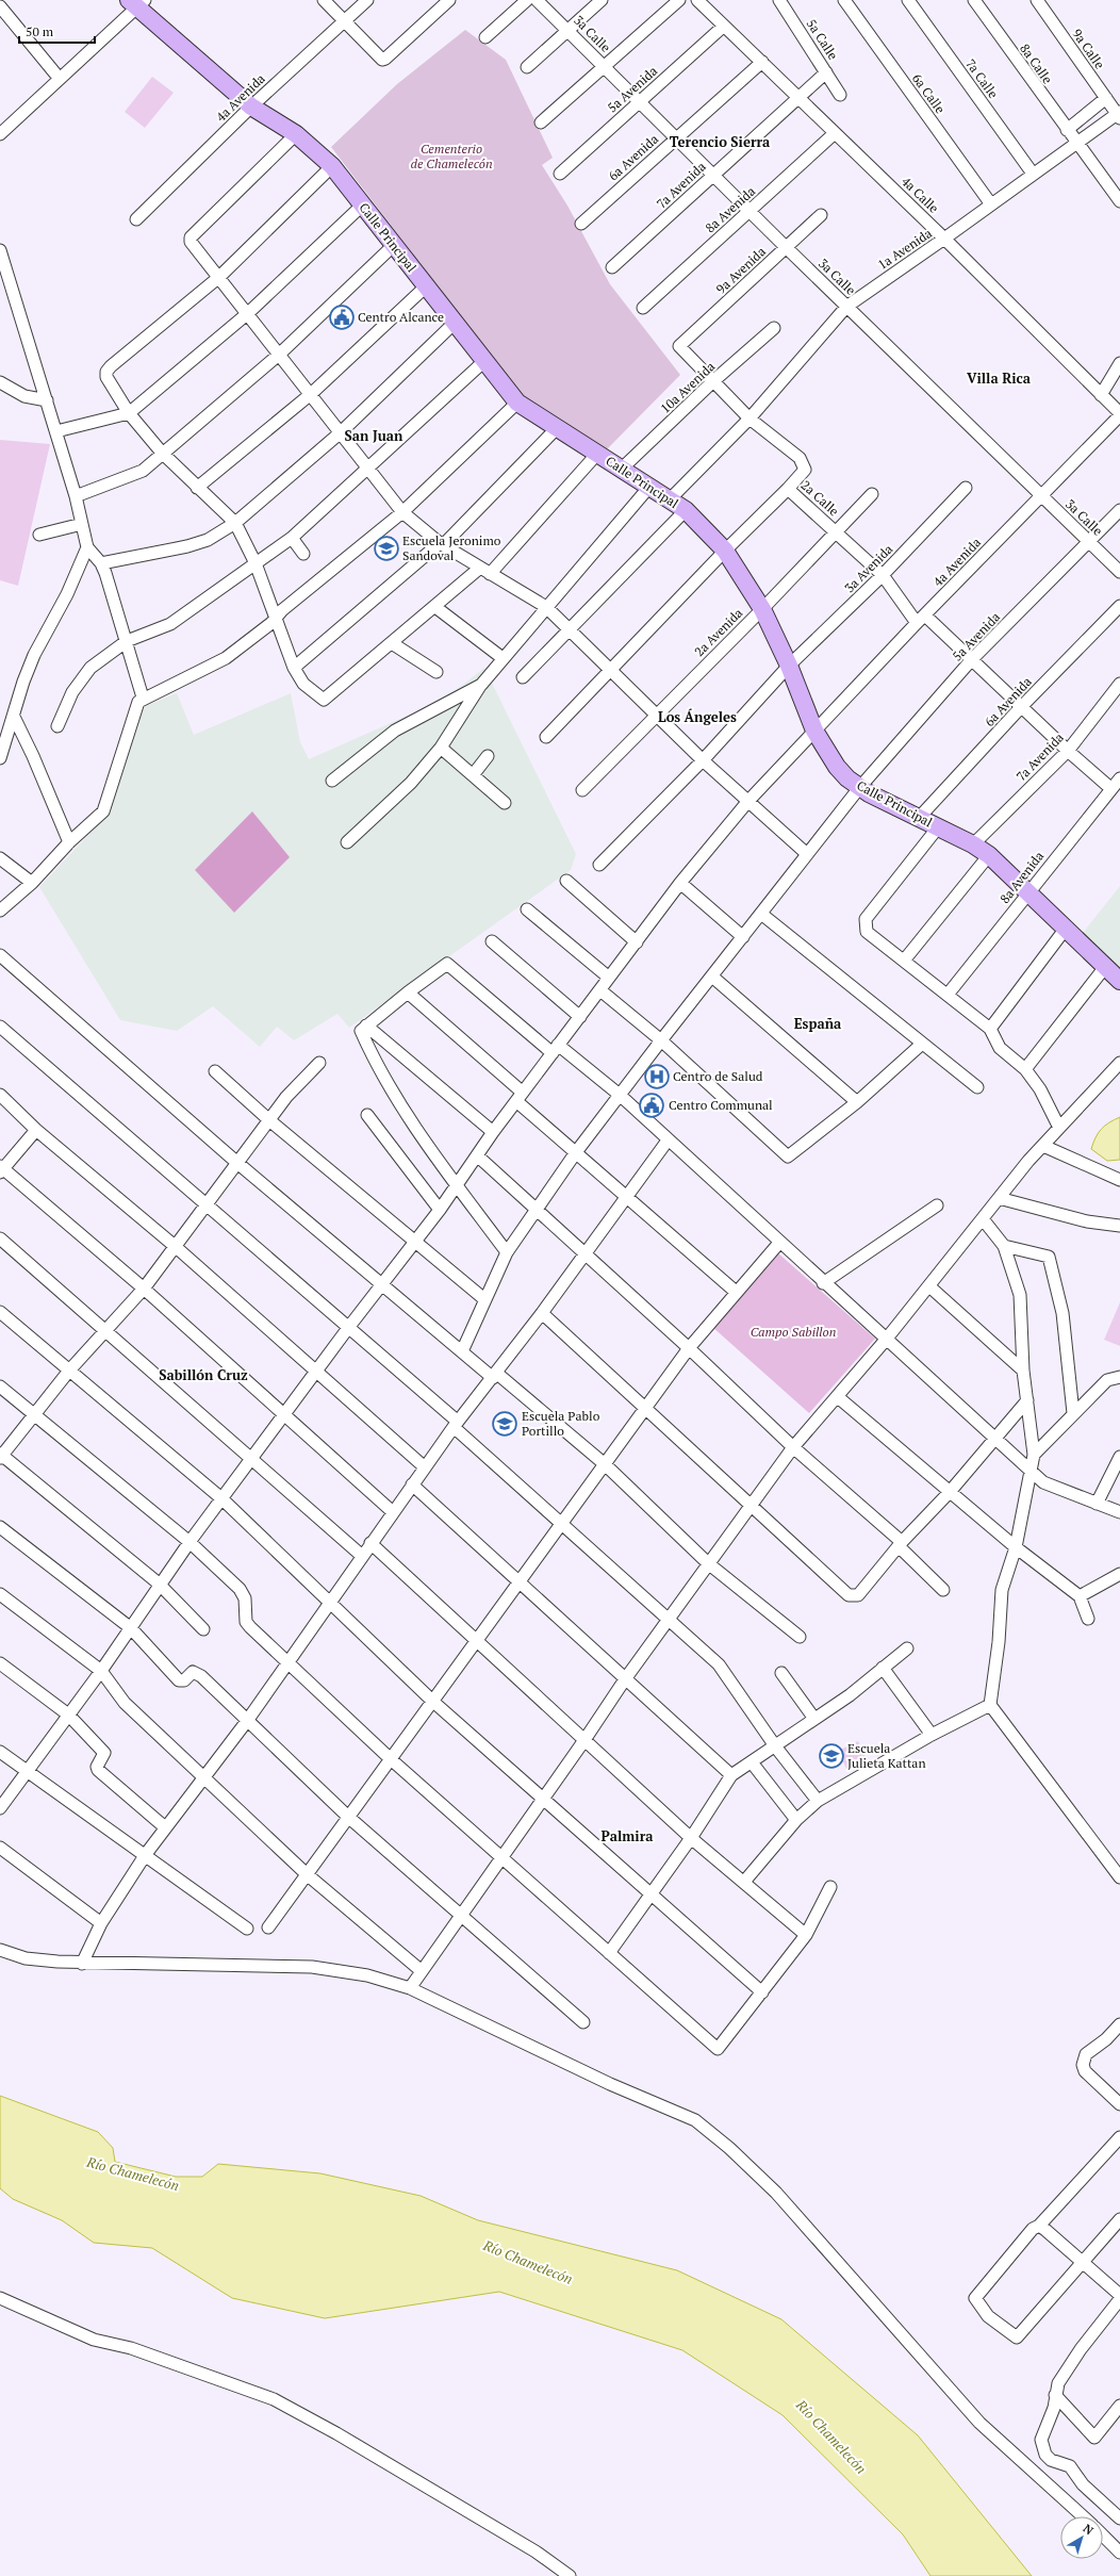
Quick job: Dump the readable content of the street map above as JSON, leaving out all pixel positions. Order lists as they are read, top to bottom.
{
  "streets": {
    "street": [
      "3a Calle",
      "5a Calle",
      "9a Calle",
      "8a Calle",
      "7a Calle",
      "5a Avenida",
      "6a Calle",
      "4a Avenida",
      "6a Avenida",
      "7a Avenida",
      "4a Calle",
      "8a Avenida",
      "Calle Principal",
      "1a Avenida",
      "9a Avenida",
      "10a Avenida",
      "2a Calle",
      "3a Avenida",
      "2a Avenida"
    ]
  },
  "crossings": [
    ["3a Calle", "5a Avenida"],
    ["3a Calle", "4a Avenida"],
    ["3a Calle", "6a Avenida"],
    ["3a Calle", "7a Avenida"],
    ["3a Calle", "8a Avenida"],
    ["3a Calle", "1a Avenida"],
    ["3a Calle", "9a Avenida"],
    ["5a Calle", "7a Avenida"],
    ["9a Calle", "1a Avenida"],
    ["8a Calle", "1a Avenida"],
    ["7a Calle", "1a Avenida"],
    ["5a Avenida", "4a Calle"],
    ["5a Avenida", "Calle Principal"],
    ["5a Avenida", "2a Calle"],
    ["6a Calle", "1a Avenida"],
    ["4a Avenida", "4a Calle"],
    ["4a Avenida", "Calle Principal"],
    ["4a Avenida", "2a Calle"],
    ["6a Avenida", "4a Calle"],
    ["6a Avenida", "Calle Principal"],
    ["6a Avenida", "2a Calle"],
    ["7a Avenida", "4a Calle"],
    ["7a Avenida", "Calle Principal"],
    ["7a Avenida", "2a Calle"],
    ["4a Calle", "8a Avenida"],
    ["4a Calle", "1a Avenida"],
    ["8a Avenida", "Calle Principal"],
    ["8a Avenida", "2a Calle"],
    ["Calle Principal", "1a Avenida"],
    ["Calle Principal", "10a Avenida"],
    ["Calle Principal", "3a Avenida"],
    ["Calle Principal", "2a Avenida"],
    ["1a Avenida", "2a Calle"],
    ["9a Avenida", "2a Calle"],
    ["10a Avenida", "2a Calle"],
    ["2a Calle", "3a Avenida"],
    ["2a Calle", "2a Avenida"]
  ],
  "districts": [
    "Terencio Sierra",
    "Villa Rica",
    "San Juan",
    "Los Ángeles",
    "España",
    "Sabillón Cruz",
    "Palmira"
  ],
  "water": ["Río Chamelecón"],
  "parks": ["Cementerio de Chamelecón", "Campo Sabillon"],
  "places": {
    "public building": ["Centro Alcance", "Centro Communal"],
    "school or university": ["Escuela Jeronimo Sandoval", "Escuela Pablo Portillo", "Escuela Julieta Kattan"],
    "hospital": ["Centro de Salud"]
  },
  "scale_bar": "50 m",
  "north": "top right"
}
